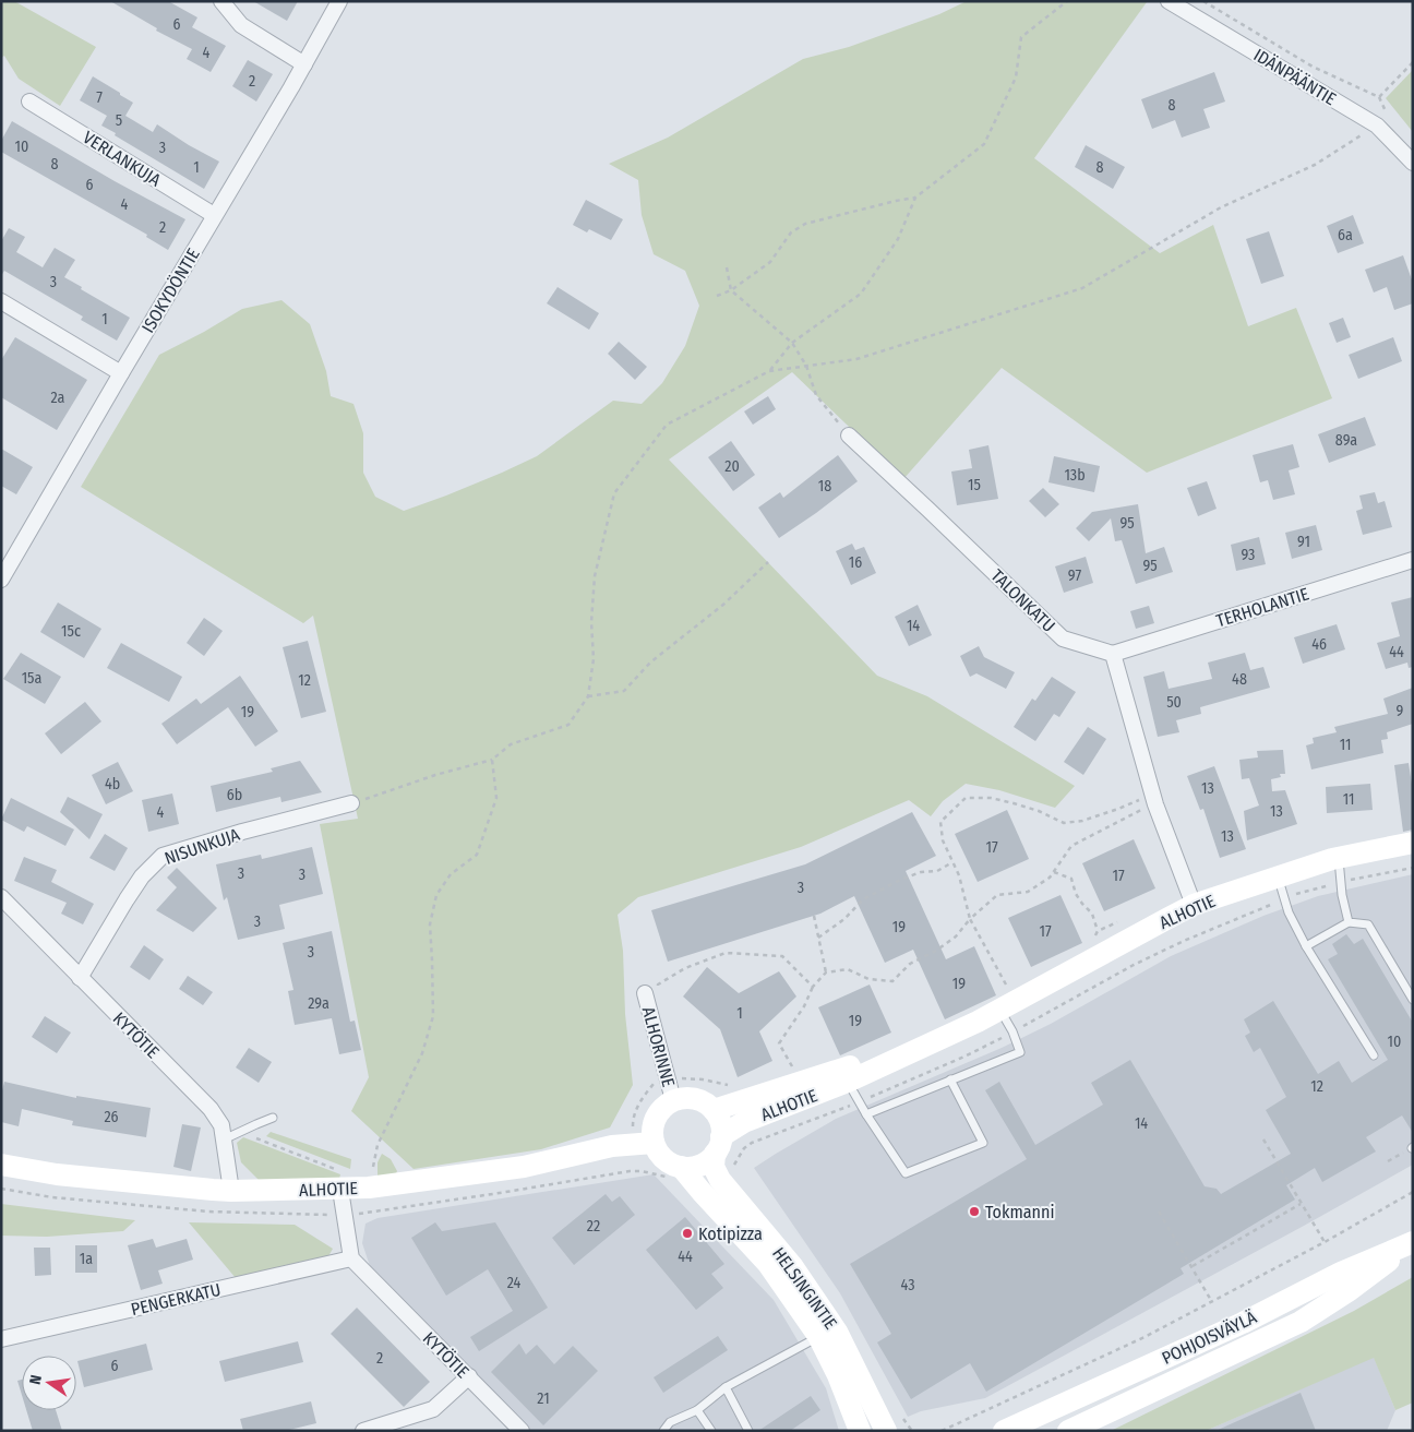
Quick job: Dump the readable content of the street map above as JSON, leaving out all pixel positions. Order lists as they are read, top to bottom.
{
  "streets": {
    "street": [
      "IDÄNPÄÄNTIE",
      "VERLANKUJA",
      "ISOKYDÖNTIE",
      "TALONKATU",
      "TERHOLANTIE",
      "NISUNKUJA",
      "ALHOTIE",
      "KYTÖTIE",
      "ALHORINNE",
      "HELSINGINTIE",
      "PENGERKATU",
      "POHJOISVÄYLÄ"
    ]
  },
  "crossings": [
    ["VERLANKUJA", "ISOKYDÖNTIE"],
    ["TALONKATU", "TERHOLANTIE"],
    ["NISUNKUJA", "KYTÖTIE"],
    ["ALHOTIE", "KYTÖTIE"],
    ["ALHOTIE", "ALHORINNE"],
    ["ALHOTIE", "HELSINGINTIE"],
    ["KYTÖTIE", "PENGERKATU"],
    ["ALHORINNE", "HELSINGINTIE"]
  ],
  "places": ["Tokmanni", "Kotipizza"],
  "house_numbers": [
    "6",
    "4",
    "2",
    "7",
    "8",
    "5",
    "10",
    "3",
    "8",
    "1",
    "8",
    "6",
    "4",
    "2",
    "6a",
    "3",
    "1",
    "2a",
    "89a",
    "20",
    "13b",
    "15",
    "18",
    "95",
    "91",
    "93",
    "16",
    "95",
    "97",
    "14",
    "15c",
    "46",
    "44",
    "15a",
    "48",
    "12",
    "50",
    "9",
    "19",
    "11",
    "4b",
    "13",
    "6b",
    "11",
    "13",
    "4",
    "13",
    "17",
    "3",
    "3",
    "17",
    "3",
    "3",
    "19",
    "17",
    "3",
    "19",
    "29a",
    "1",
    "19",
    "10",
    "12",
    "26",
    "14",
    "22",
    "44",
    "1a",
    "24",
    "43",
    "2",
    "6",
    "21"
  ],
  "north": "left"
}
